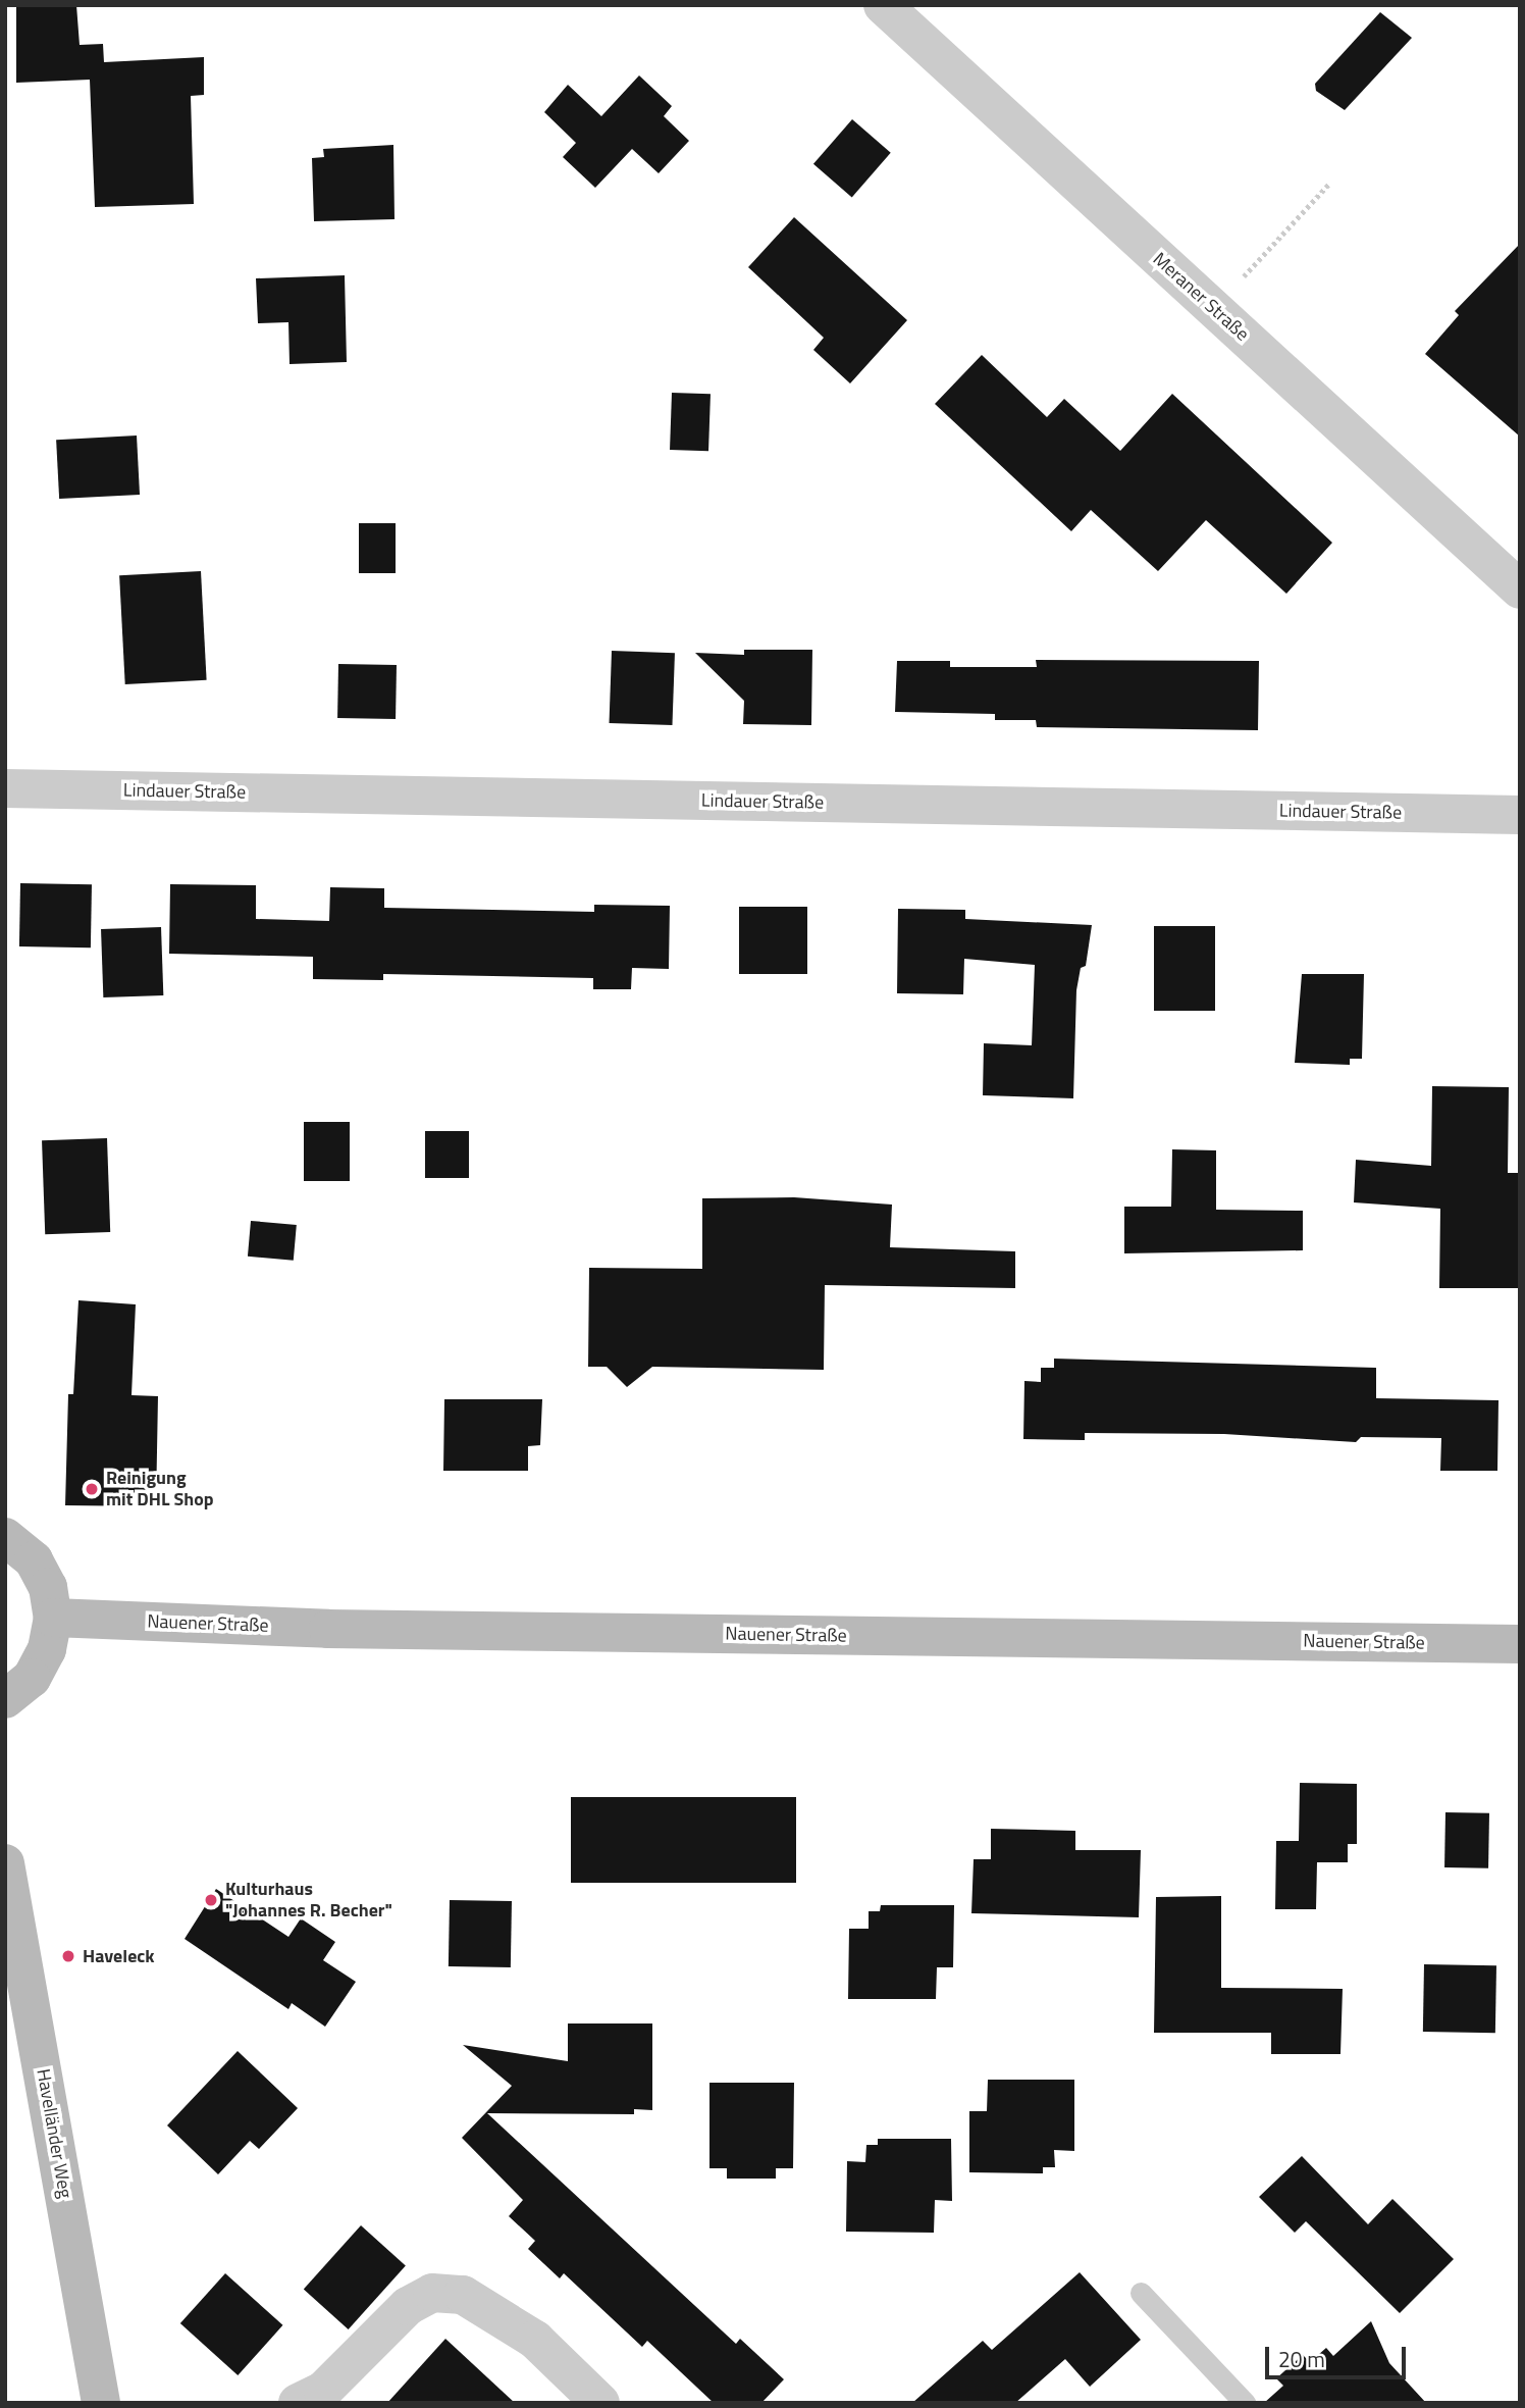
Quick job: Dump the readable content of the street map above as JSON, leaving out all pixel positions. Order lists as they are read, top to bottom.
{
  "streets": {
    "main road": ["Nauener Straße", "Havelländer Weg"],
    "street": ["Meraner Straße", "Lindauer Straße"]
  },
  "places": ["Reinigung mit DHL Shop", "Kulturhaus \"Johannes R. Becher\"", "Haveleck"],
  "scale_bar": "20 m"
}
